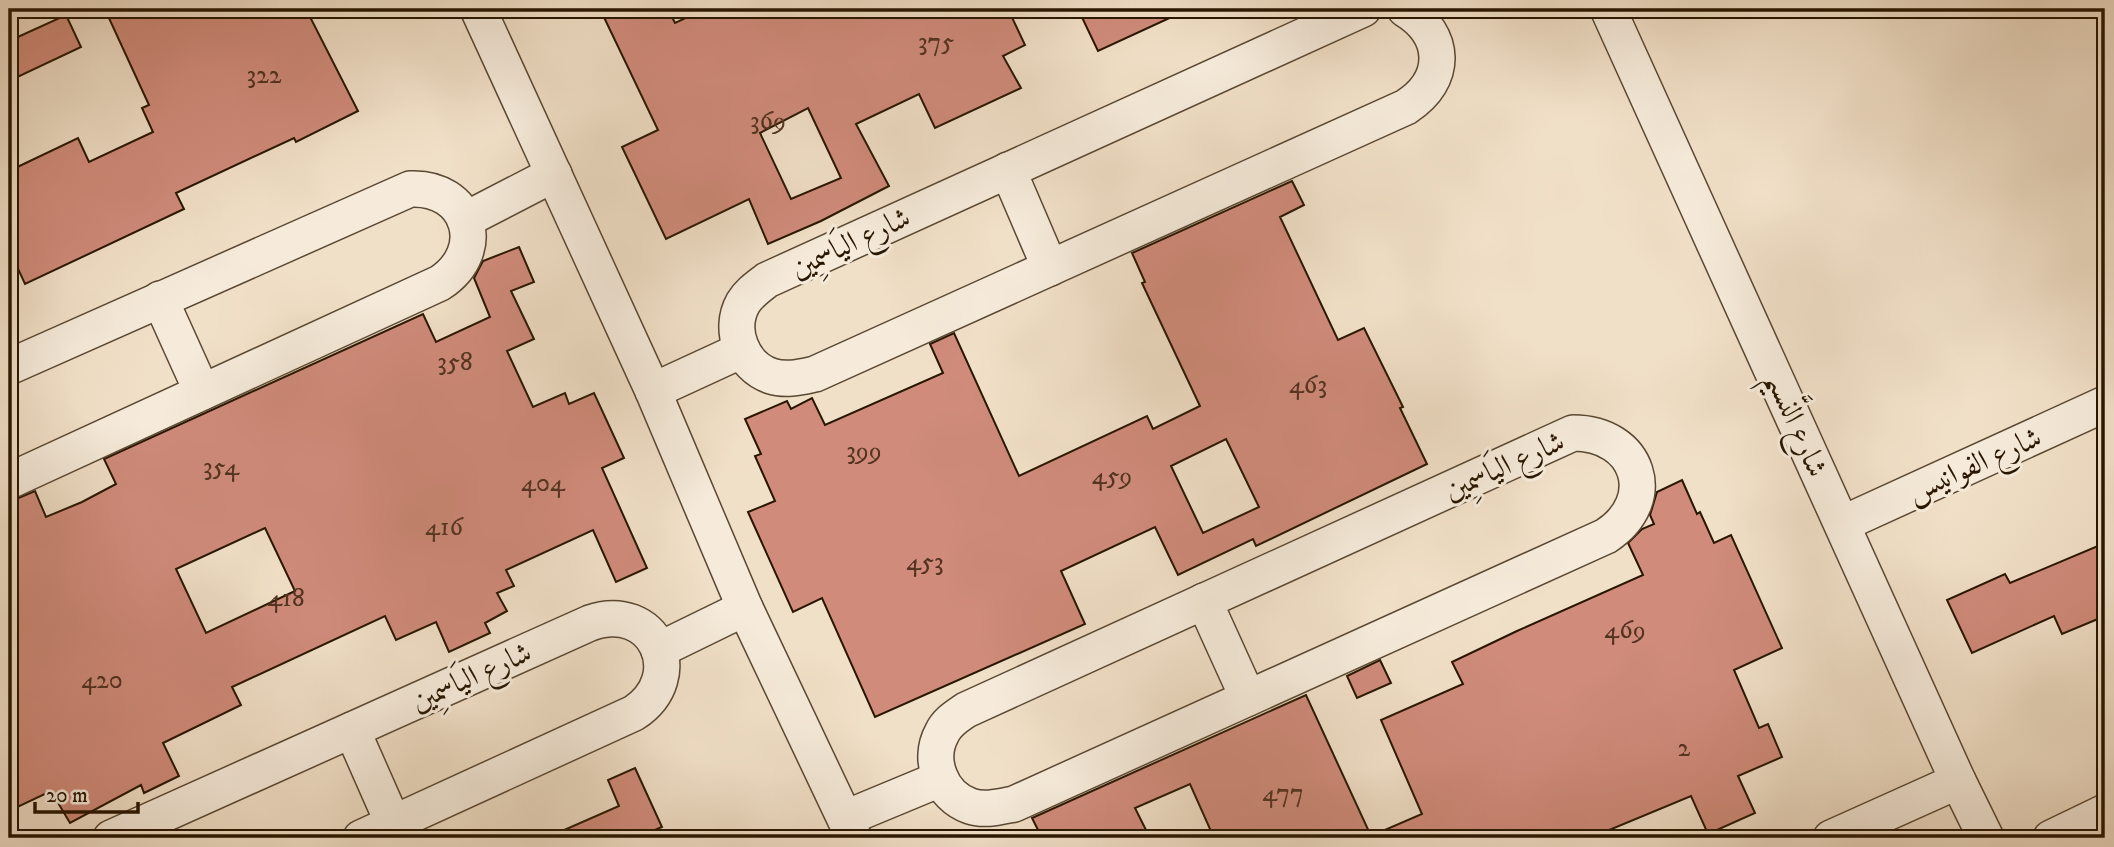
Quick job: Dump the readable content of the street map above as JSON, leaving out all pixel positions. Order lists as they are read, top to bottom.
{
  "streets": {
    "street": ["شارع اليَاسمِين", "شارع النَّسيم", "شارع الفوانيس"]
  },
  "crossings": [
    ["شارع النَّسيم", "شارع الفوانيس"]
  ],
  "house_numbers": [
    "375",
    "322",
    "369",
    "358",
    "463",
    "399",
    "354",
    "459",
    "404",
    "416",
    "453",
    "418",
    "469",
    "420",
    "2",
    "477"
  ],
  "scale_bar": "20 m"
}
